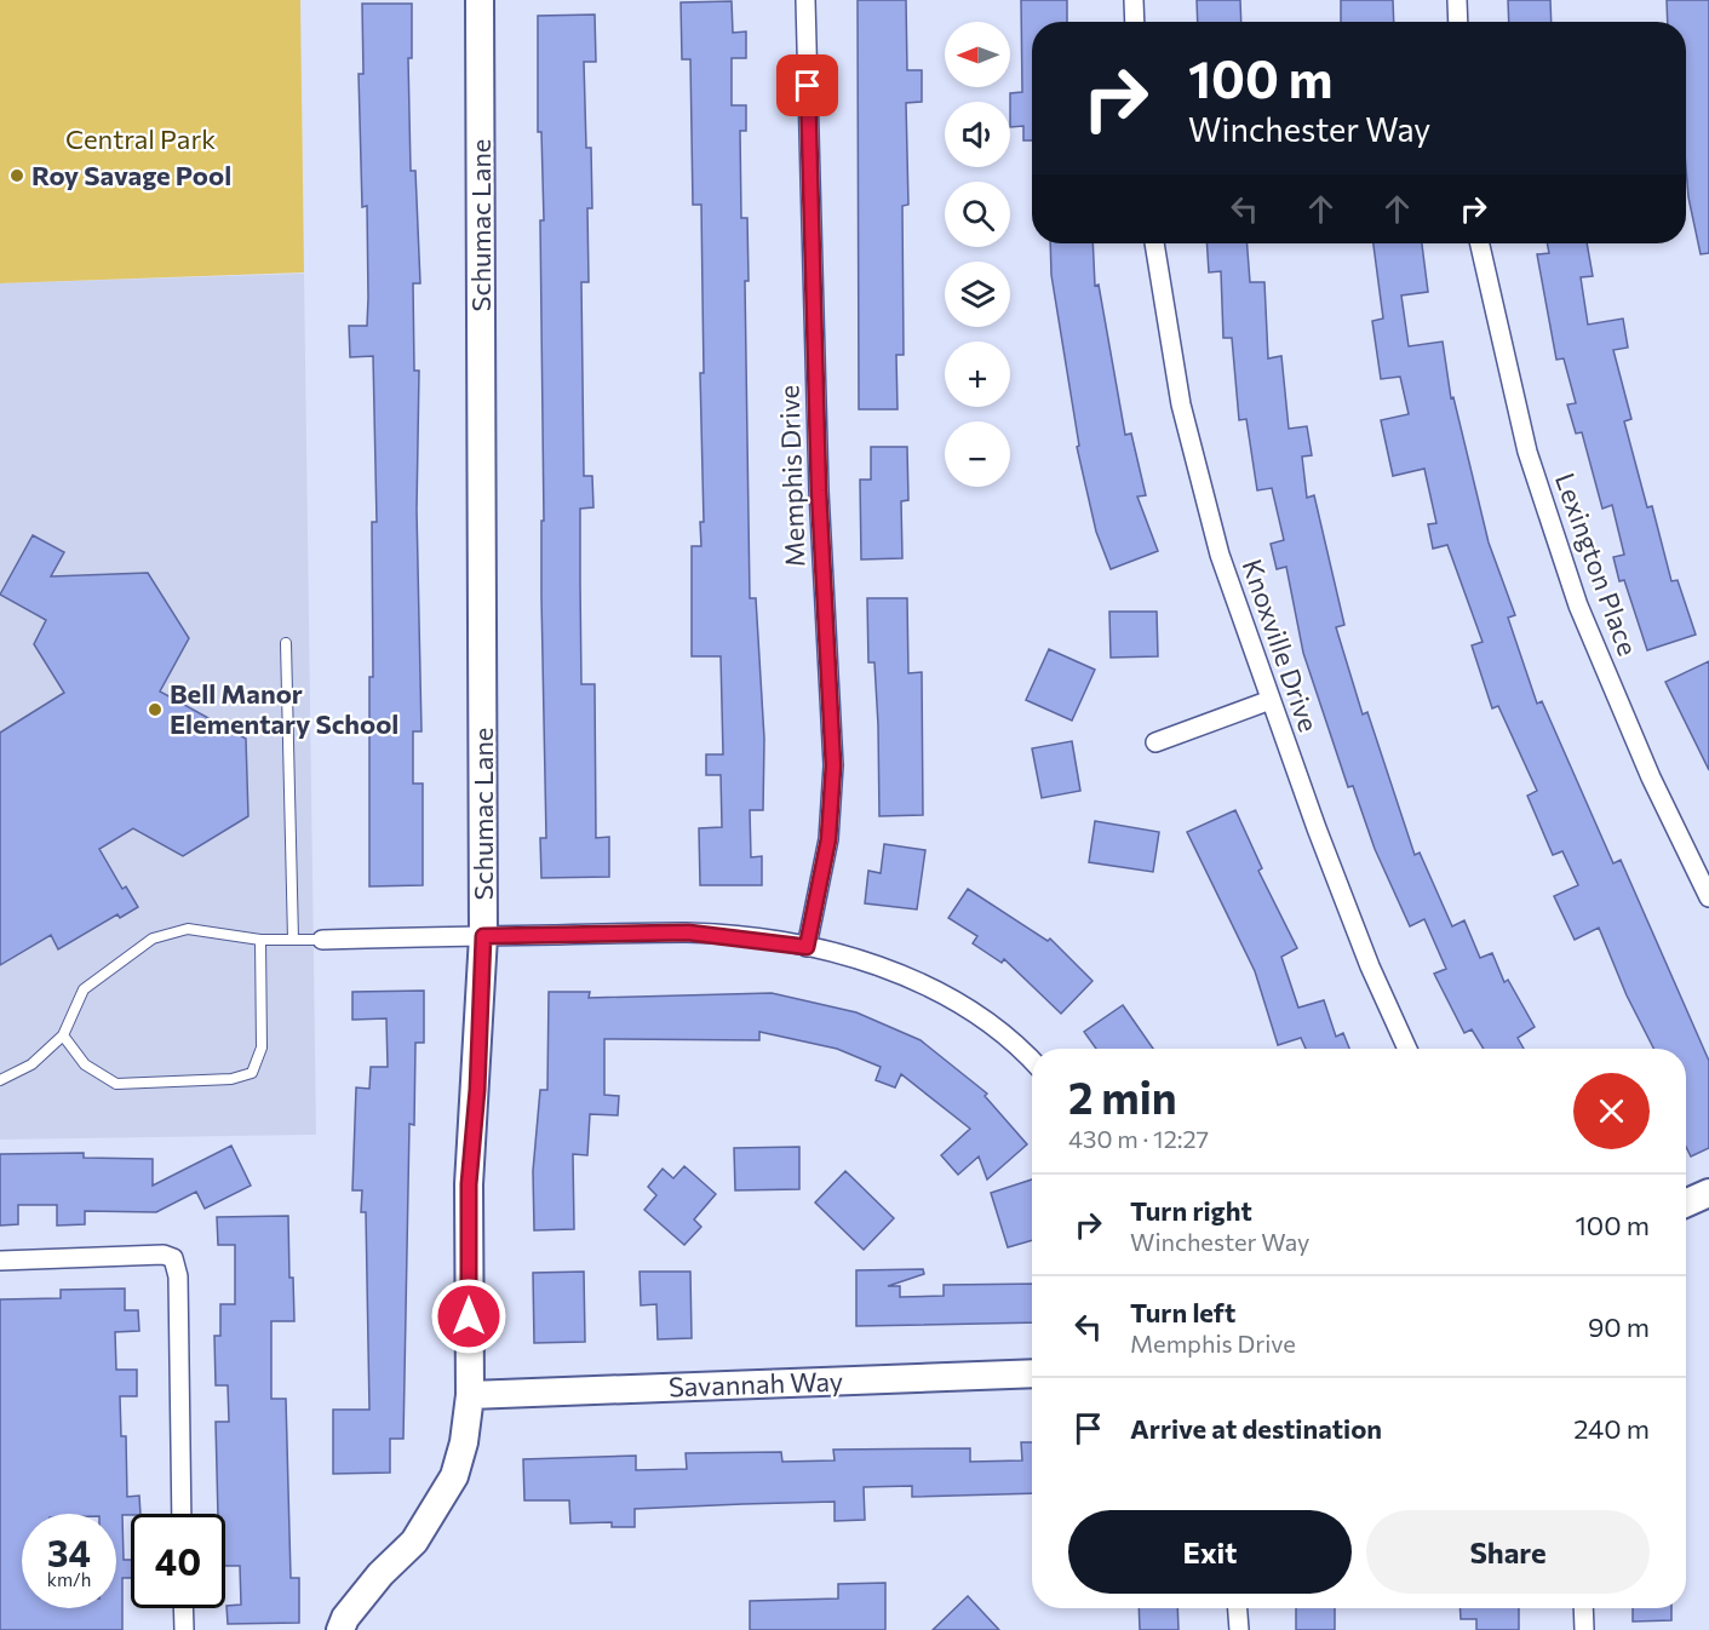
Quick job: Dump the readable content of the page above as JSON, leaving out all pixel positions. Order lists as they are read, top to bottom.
{
  "streets": {
    "street": [
      "Schumac Lane",
      "Memphis Drive",
      "Lexington Place",
      "Knoxville Drive",
      "Savannah Way"
    ]
  },
  "crossings": [
    ["Schumac Lane", "Savannah Way"]
  ],
  "parks": ["Central Park"],
  "places": ["Roy Savage Pool", "Bell Manor Elementary School"],
  "north": "left",
  "page": {
    "map_buttons": ["+", "−"],
    "turn": ["100 m", "Winchester Way"],
    "heading": ["2 min", "430 m · 12:27"],
    "list": [
      {
        "name": "Turn right",
        "note": "Winchester Way",
        "value": "100 m"
      },
      {
        "name": "Turn left",
        "note": "Memphis Drive",
        "value": "90 m"
      },
      {
        "name": "Arrive at destination",
        "value": "240 m"
      }
    ],
    "buttons": ["Exit", "Share"],
    "speed": "34 km/h",
    "limit": "40"
  }
}
